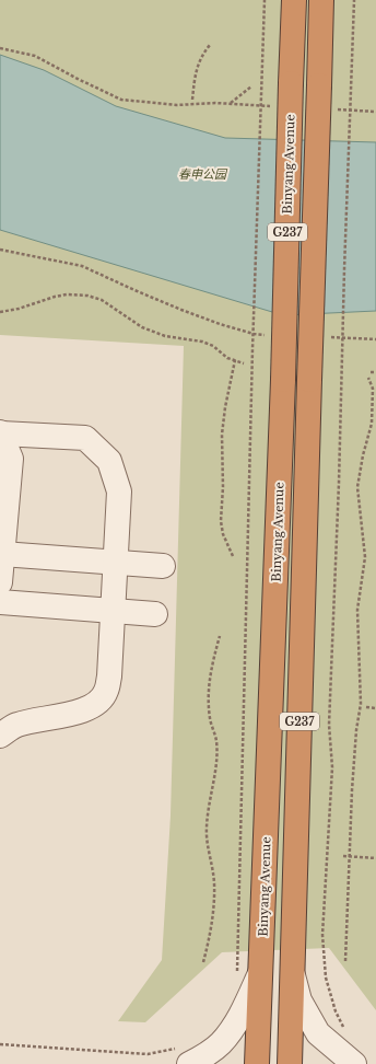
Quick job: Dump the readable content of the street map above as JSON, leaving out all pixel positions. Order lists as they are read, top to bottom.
{
  "streets": {
    "highway": ["Binyang Avenue", "G237"]
  },
  "parks": ["春申公园"]
}
